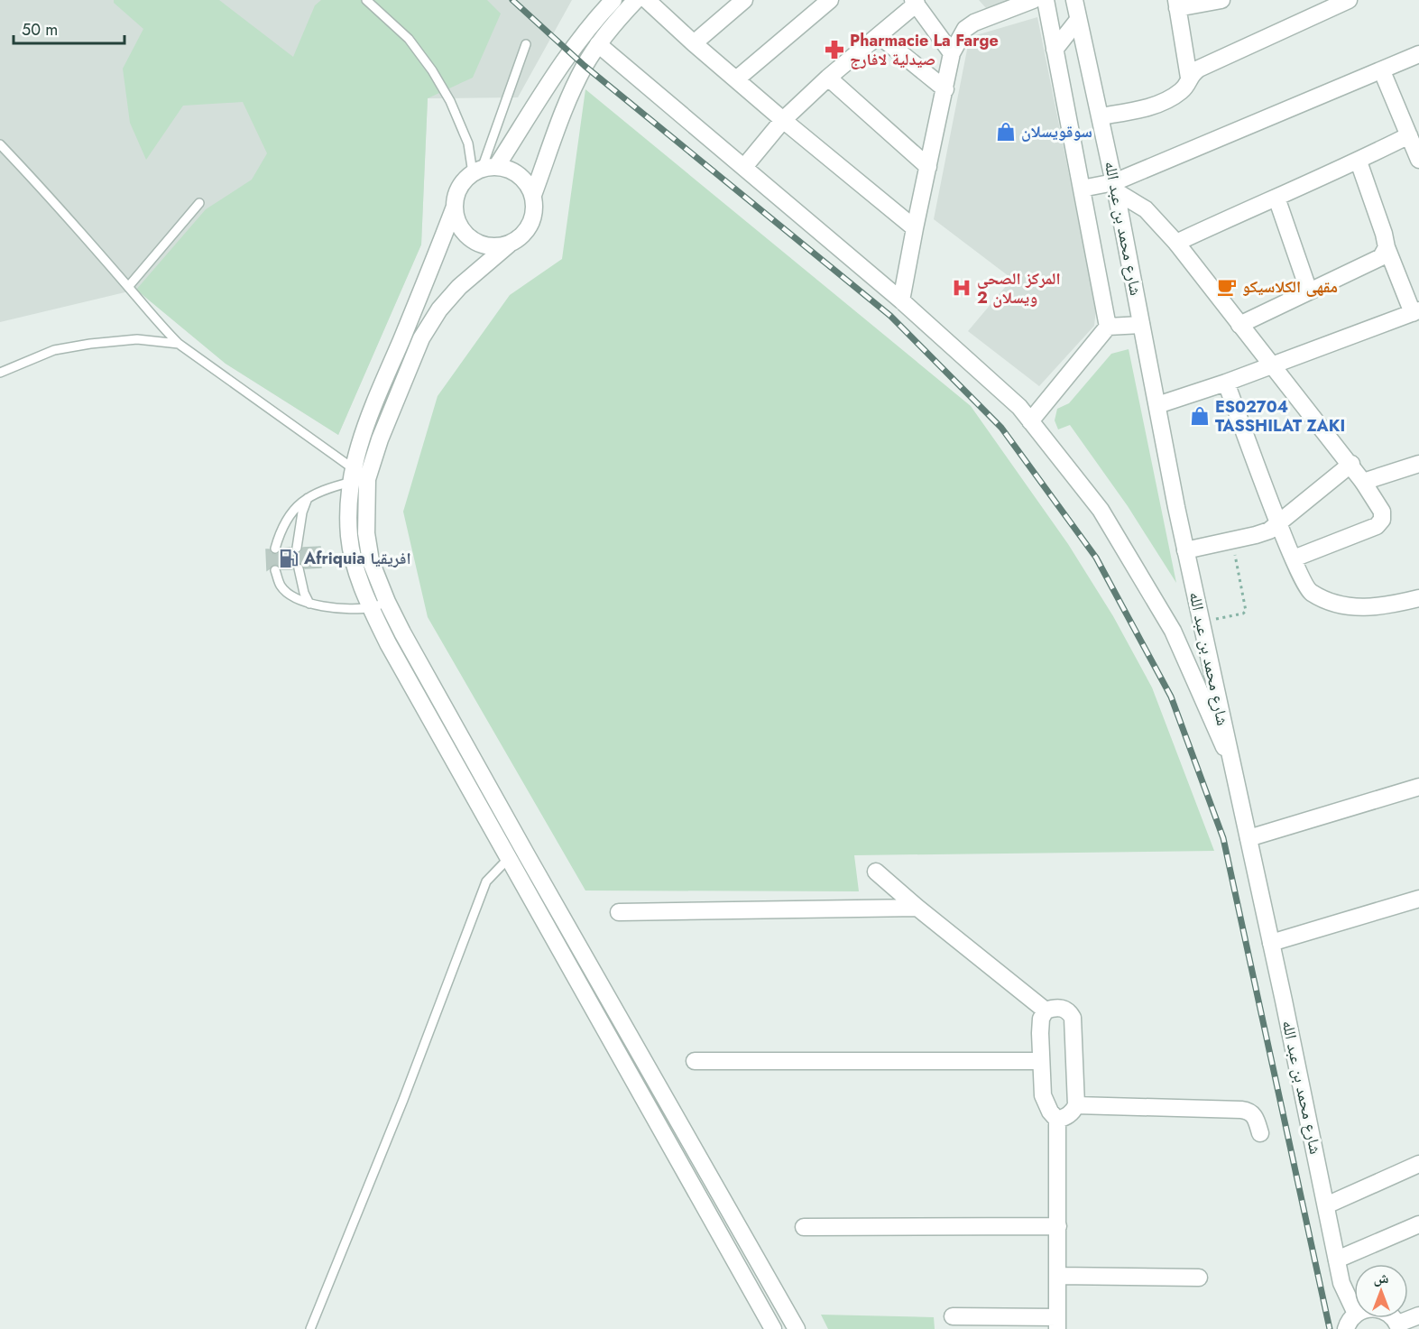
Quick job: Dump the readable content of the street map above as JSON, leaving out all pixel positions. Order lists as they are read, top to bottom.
{
  "streets": {
    "street": ["شارع محمد بن عبد الله"]
  },
  "places": {
    "pharmacy": ["Pharmacie La Farge صيدلية لافارج"],
    "shop": ["سوقويسلان", "ES02704 TASSHILAT ZAKI"],
    "cafe": ["مقهى الكلاسيكو"],
    "hospital": ["المركز الصحي ويسلان 2"],
    "fuel station": ["Afriquia افريقيا"]
  },
  "scale_bar": "50 m",
  "north": "top"
}
